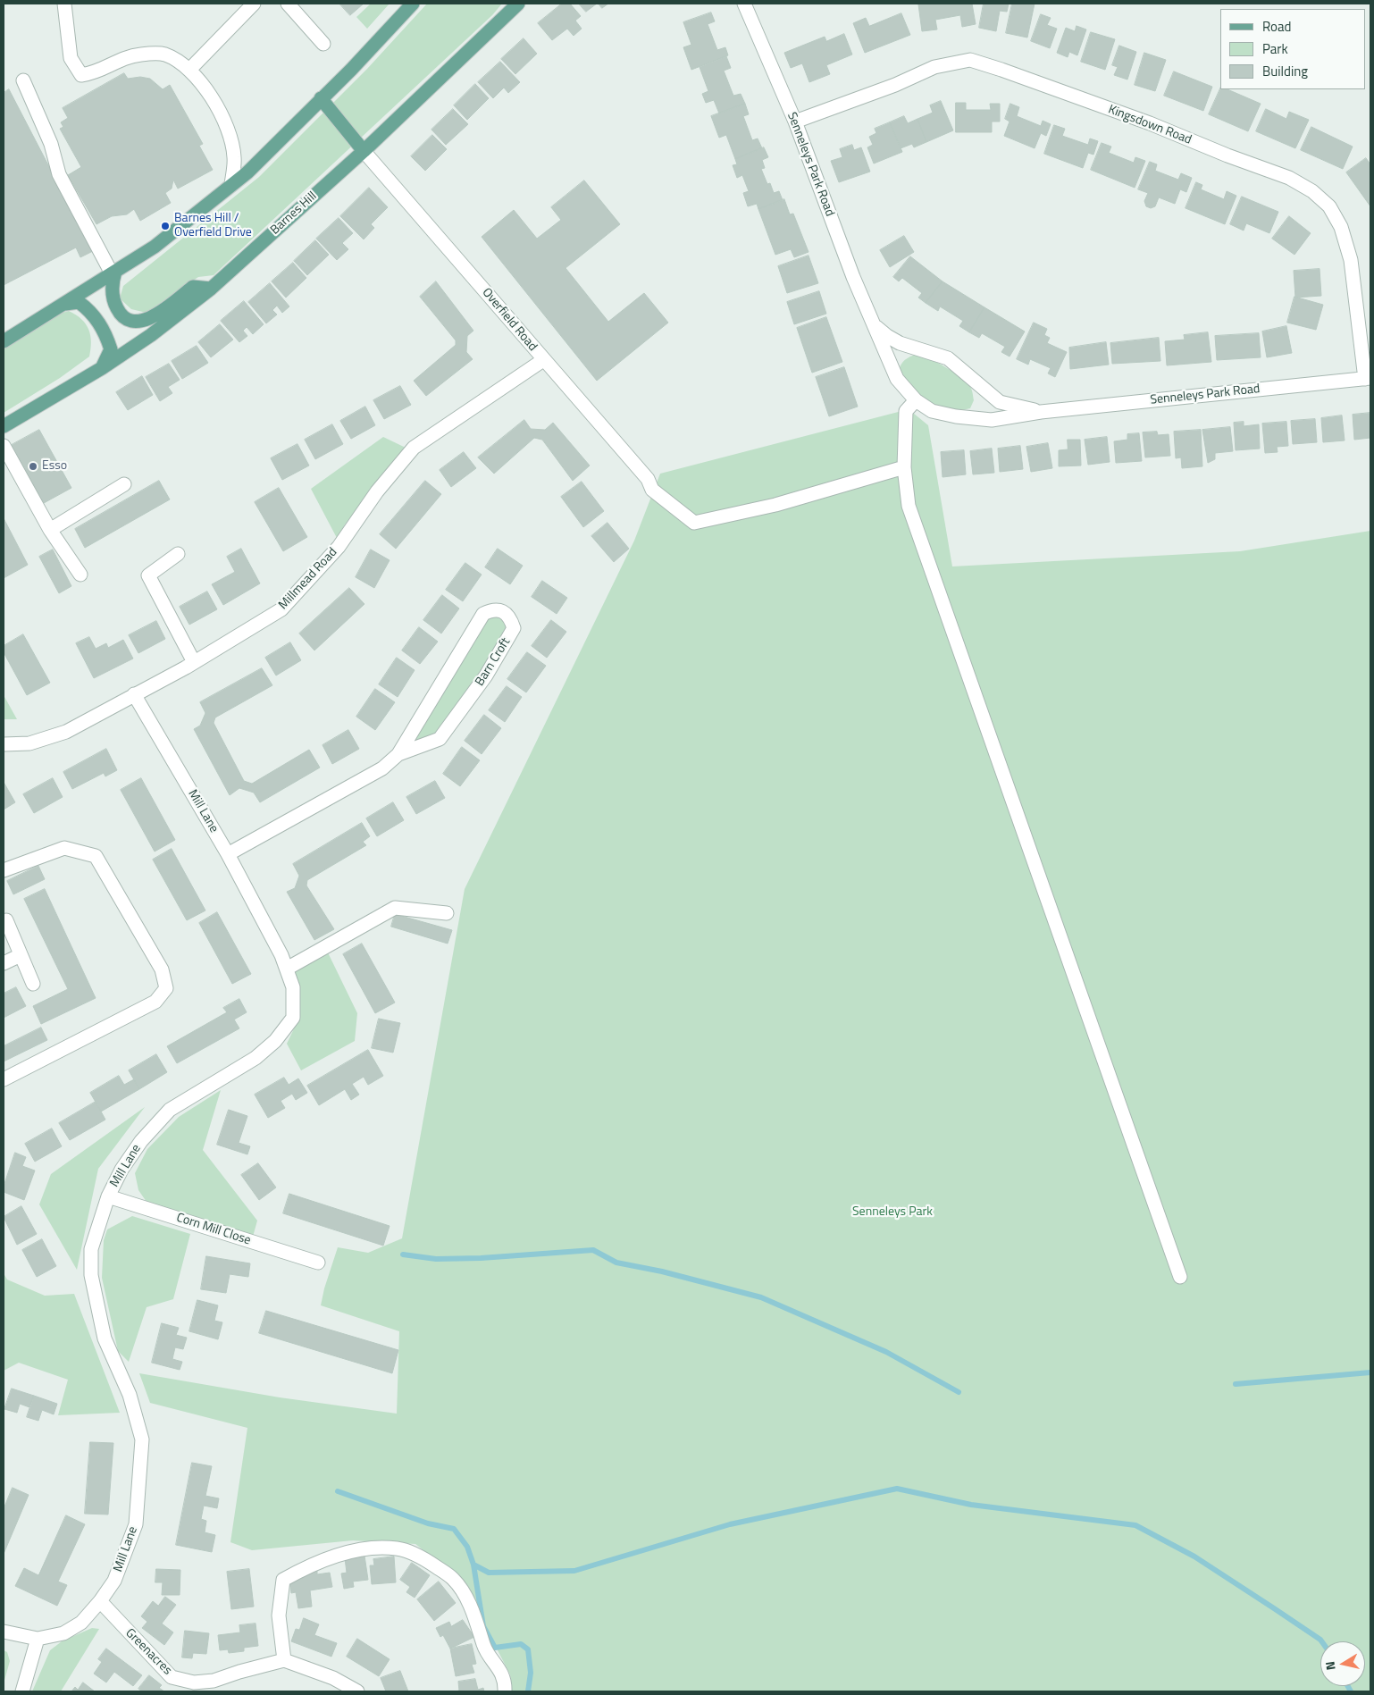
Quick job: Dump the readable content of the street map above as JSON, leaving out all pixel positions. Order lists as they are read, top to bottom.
{
  "streets": {
    "main road": ["Barnes Hill"],
    "street": [
      "Kingsdown Road",
      "Senneleys Park Road",
      "Overfield Road",
      "Millmead Road",
      "Barn Croft",
      "Mill Lane",
      "Corn Mill Close",
      "Greenacres"
    ]
  },
  "crossings": [
    ["Kingsdown Road", "Senneleys Park Road"],
    ["Barnes Hill", "Overfield Road"],
    ["Overfield Road", "Millmead Road"],
    ["Millmead Road", "Mill Lane"],
    ["Barn Croft", "Mill Lane"],
    ["Mill Lane", "Corn Mill Close"],
    ["Mill Lane", "Greenacres"]
  ],
  "parks": ["Senneleys Park"],
  "places": ["Barnes Hill / Overfield Drive", "Esso"],
  "legend": ["Road", "Park", "Building"],
  "north": "left"
}
